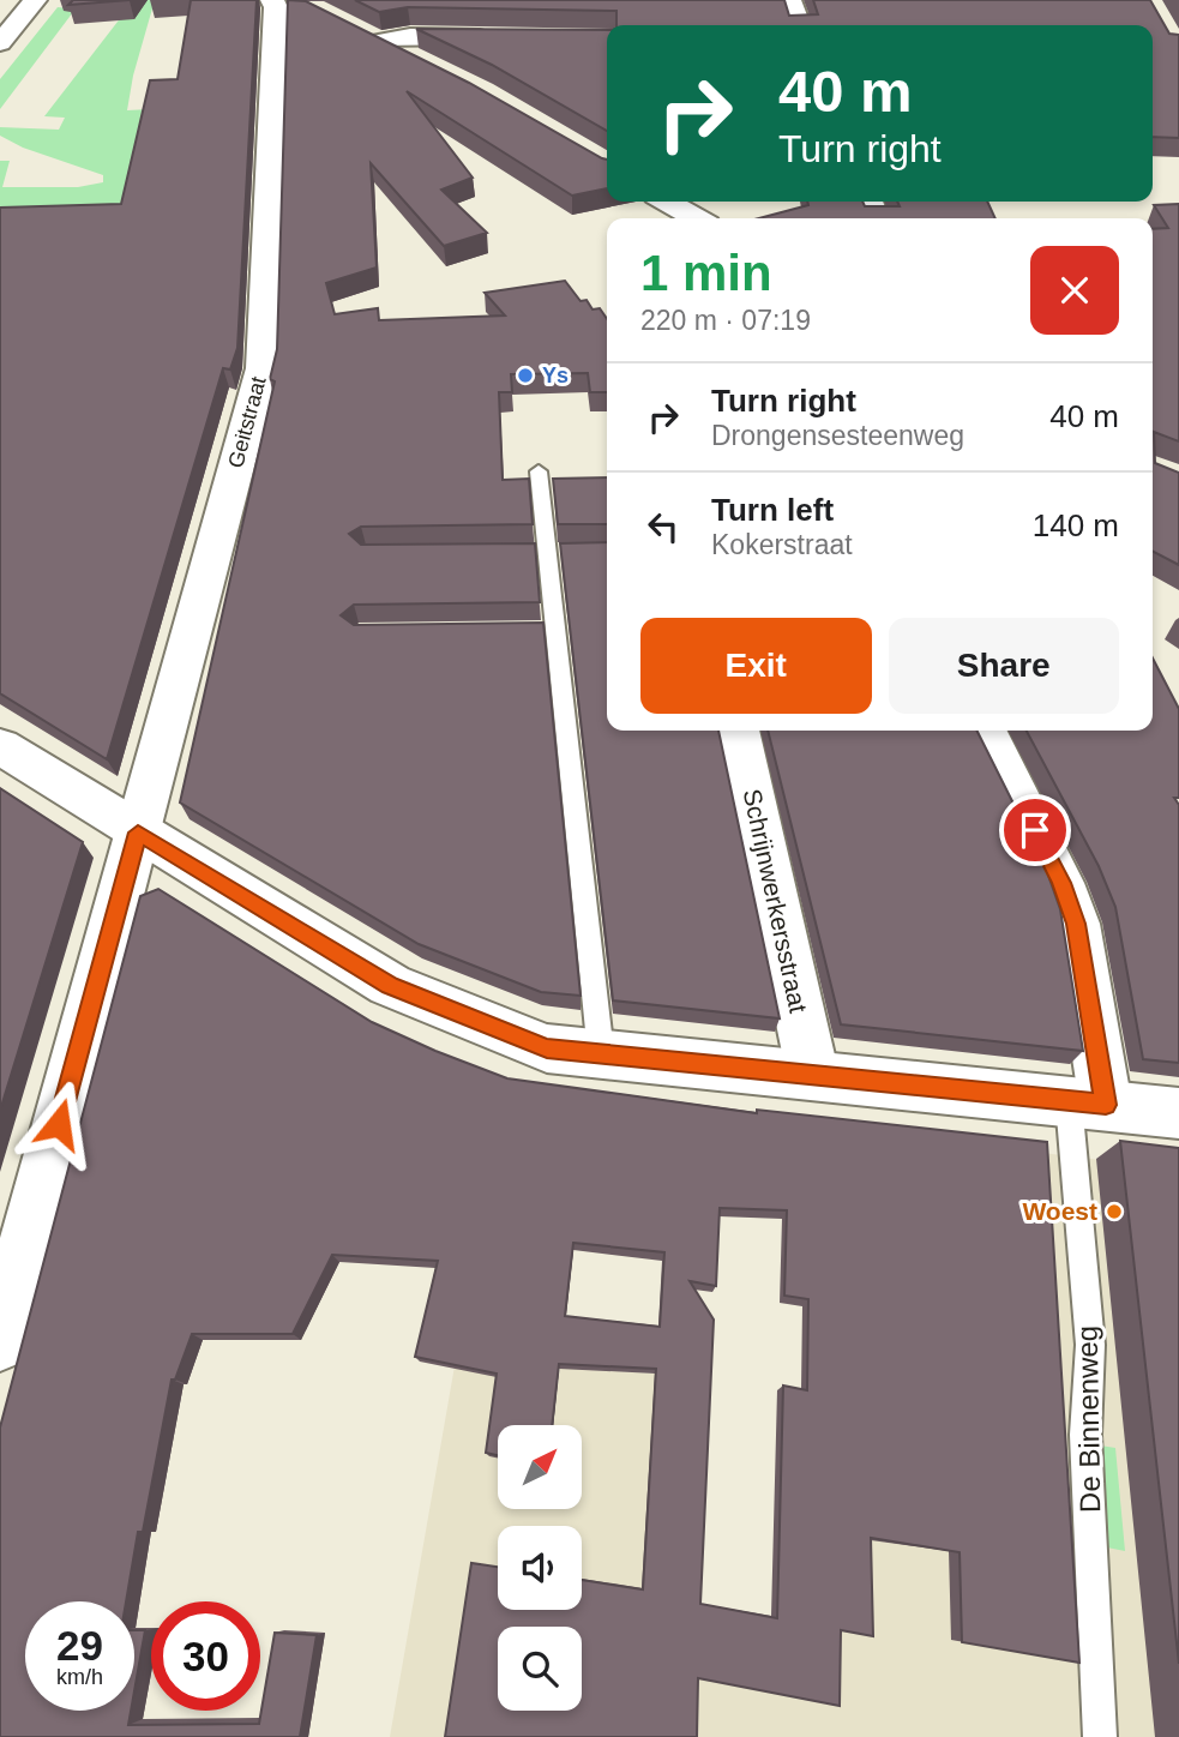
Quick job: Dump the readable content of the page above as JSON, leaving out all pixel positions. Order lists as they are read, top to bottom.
{
  "streets": {
    "street": ["Geitstraat", "Schrijnwerkersstraat"],
    "lane": ["De Binnenweg"]
  },
  "places": ["Ys", "Woest"],
  "north": "top right",
  "page": {
    "turn": ["40 m", "Turn right"],
    "heading": ["1 min", "220 m · 07:19"],
    "list": [
      {
        "name": "Turn right",
        "note": "Drongensesteenweg",
        "value": "40 m"
      },
      {
        "name": "Turn left",
        "note": "Kokerstraat",
        "value": "140 m"
      }
    ],
    "buttons": ["Exit", "Share"],
    "speed": "29 km/h",
    "limit": "30"
  }
}
